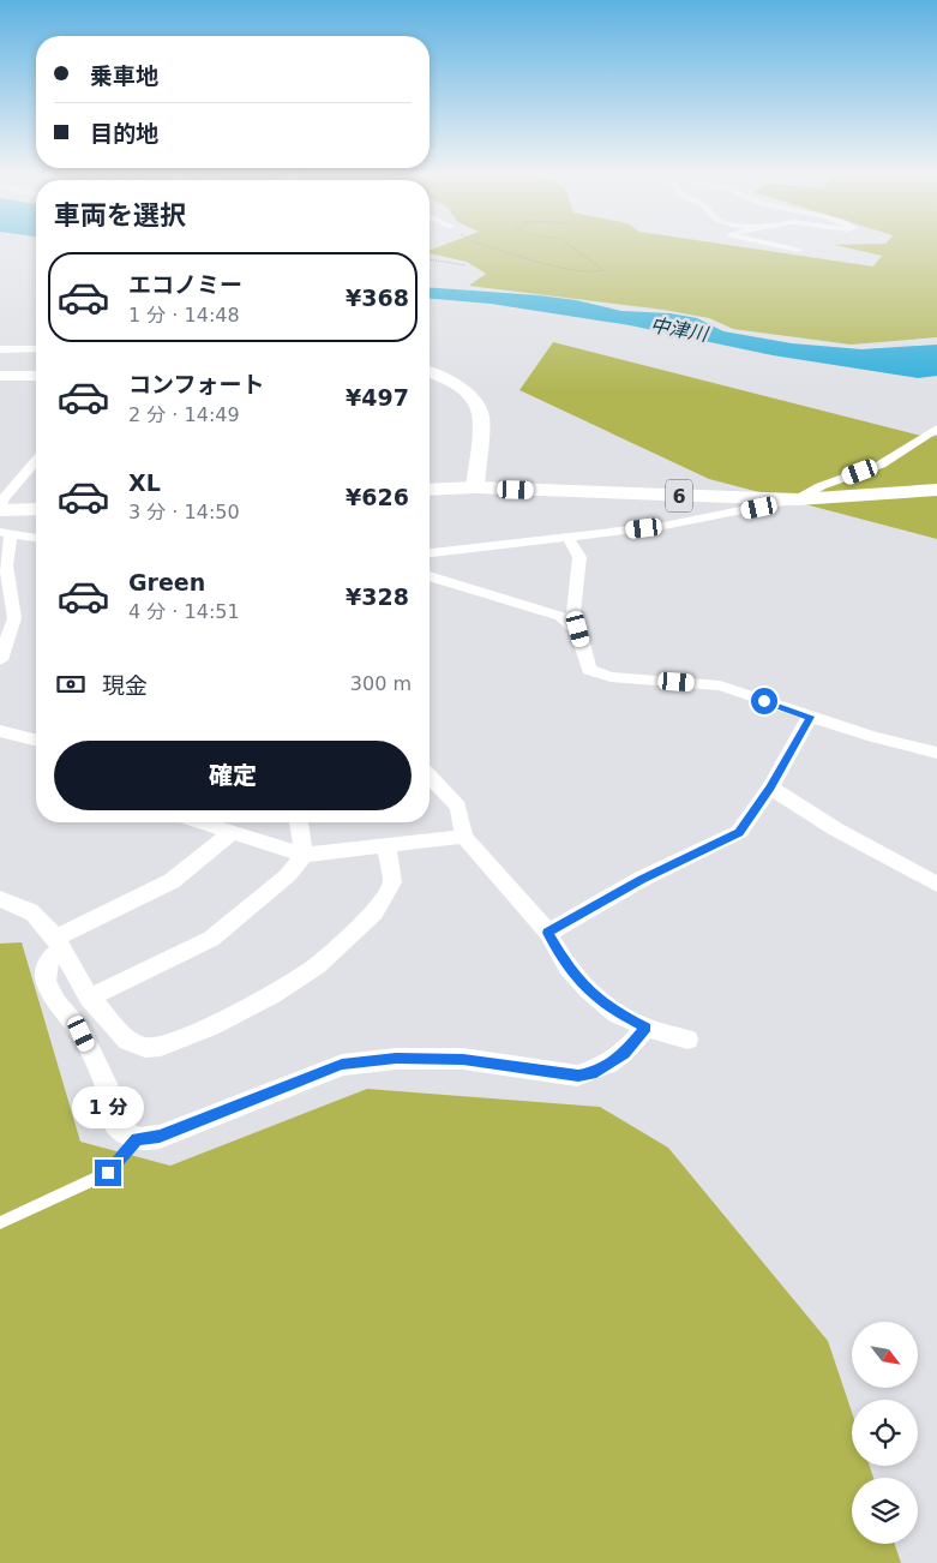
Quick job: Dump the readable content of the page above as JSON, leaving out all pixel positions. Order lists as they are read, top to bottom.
{
  "streets": {
    "main road": ["6"]
  },
  "water": ["中津川"],
  "north": "bottom right",
  "page": {
    "banner": ["乗車地", "目的地"],
    "heading": "車両を選択",
    "list": [
      {
        "name": "エコノミー",
        "note": "1 分 · 14:48",
        "value": "¥368"
      },
      {
        "name": "コンフォート",
        "note": "2 分 · 14:49",
        "value": "¥497"
      },
      {
        "name": "XL",
        "note": "3 分 · 14:50",
        "value": "¥626"
      },
      {
        "name": "Green",
        "note": "4 分 · 14:51",
        "value": "¥328"
      }
    ],
    "pay": ["現金", "300 m"],
    "buttons": "確定",
    "bubble": "1 分"
  }
}
